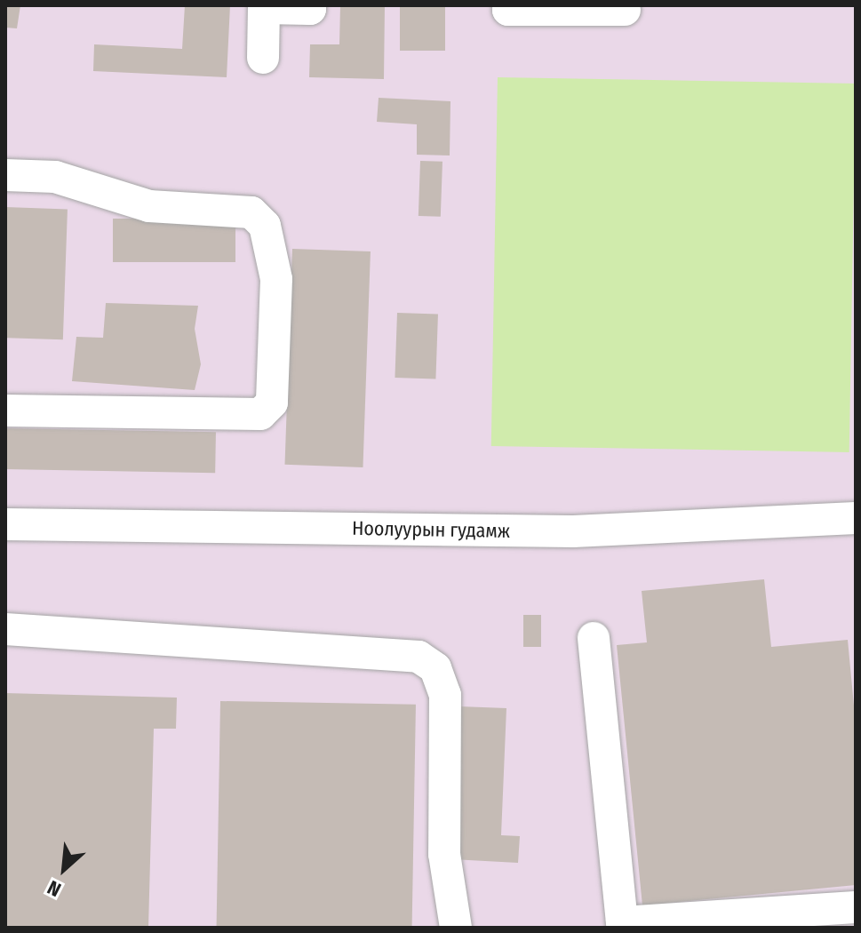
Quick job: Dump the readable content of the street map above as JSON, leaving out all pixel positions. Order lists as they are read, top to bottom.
{
  "streets": {
    "street": ["Ноолуурын гудамж"]
  },
  "north": "bottom left"
}
